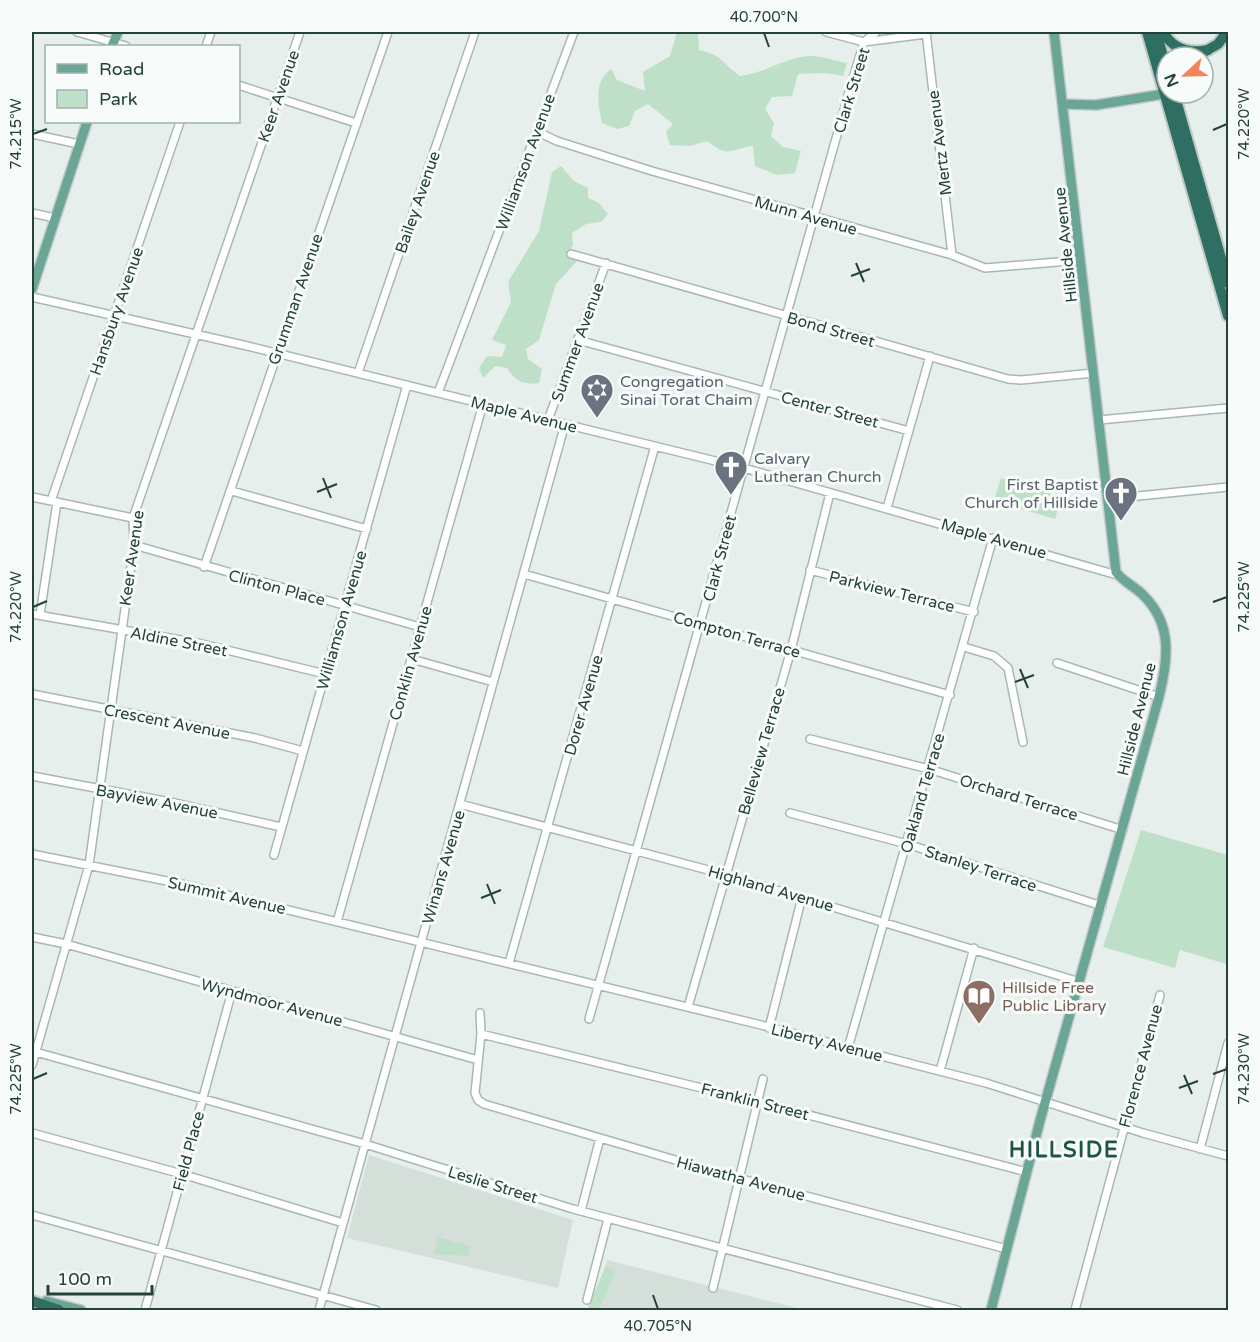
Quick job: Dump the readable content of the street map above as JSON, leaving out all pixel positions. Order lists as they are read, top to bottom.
{
  "streets": {
    "main road": ["Hillside Avenue"],
    "street": [
      "Clark Street",
      "Keer Avenue",
      "Mertz Avenue",
      "Williamson Avenue",
      "Bailey Avenue",
      "Munn Avenue",
      "Grumman Avenue",
      "Hansbury Avenue",
      "Bond Street",
      "Summer Avenue",
      "Center Street",
      "Maple Avenue",
      "Clinton Place",
      "Parkview Terrace",
      "Compton Terrace",
      "Aldine Street",
      "Conklin Avenue",
      "Dorer Avenue",
      "Crescent Avenue",
      "Belleview Terrace",
      "Oakland Terrace",
      "Orchard Terrace",
      "Bayview Avenue",
      "Winans Avenue",
      "Stanley Terrace",
      "Highland Avenue",
      "Summit Avenue",
      "Wyndmoor Avenue",
      "Liberty Avenue",
      "Florence Avenue",
      "Franklin Street",
      "Field Place",
      "Hiawatha Avenue",
      "Leslie Street"
    ]
  },
  "crossings": [
    ["Clark Street", "Munn Avenue"],
    ["Clark Street", "Bond Street"],
    ["Clark Street", "Center Street"],
    ["Clark Street", "Maple Avenue"],
    ["Clark Street", "Compton Terrace"],
    ["Clark Street", "Highland Avenue"],
    ["Clark Street", "Liberty Avenue"],
    ["Keer Avenue", "Maple Avenue"],
    ["Keer Avenue", "Clinton Place"],
    ["Keer Avenue", "Aldine Street"],
    ["Keer Avenue", "Crescent Avenue"],
    ["Keer Avenue", "Bayview Avenue"],
    ["Keer Avenue", "Summit Avenue"],
    ["Keer Avenue", "Wyndmoor Avenue"],
    ["Keer Avenue", "Leslie Street"],
    ["Mertz Avenue", "Munn Avenue"],
    ["Williamson Avenue", "Munn Avenue"],
    ["Williamson Avenue", "Maple Avenue"],
    ["Williamson Avenue", "Clinton Place"],
    ["Williamson Avenue", "Aldine Street"],
    ["Williamson Avenue", "Crescent Avenue"],
    ["Williamson Avenue", "Bayview Avenue"],
    ["Bailey Avenue", "Maple Avenue"],
    ["Munn Avenue", "Hillside Avenue"],
    ["Hillside Avenue", "Bond Street"],
    ["Hillside Avenue", "Maple Avenue"],
    ["Hillside Avenue", "Orchard Terrace"],
    ["Hillside Avenue", "Stanley Terrace"],
    ["Hillside Avenue", "Highland Avenue"],
    ["Hillside Avenue", "Liberty Avenue"],
    ["Hillside Avenue", "Franklin Street"],
    ["Hillside Avenue", "Hiawatha Avenue"],
    ["Grumman Avenue", "Maple Avenue"],
    ["Grumman Avenue", "Clinton Place"],
    ["Hansbury Avenue", "Maple Avenue"],
    ["Hansbury Avenue", "Aldine Street"],
    ["Bond Street", "Summer Avenue"],
    ["Summer Avenue", "Center Street"],
    ["Summer Avenue", "Maple Avenue"],
    ["Maple Avenue", "Conklin Avenue"],
    ["Maple Avenue", "Dorer Avenue"],
    ["Maple Avenue", "Belleview Terrace"],
    ["Maple Avenue", "Oakland Terrace"],
    ["Maple Avenue", "Winans Avenue"],
    ["Clinton Place", "Conklin Avenue"],
    ["Parkview Terrace", "Belleview Terrace"],
    ["Parkview Terrace", "Oakland Terrace"],
    ["Compton Terrace", "Dorer Avenue"],
    ["Compton Terrace", "Belleview Terrace"],
    ["Compton Terrace", "Oakland Terrace"],
    ["Compton Terrace", "Winans Avenue"],
    ["Conklin Avenue", "Summit Avenue"],
    ["Dorer Avenue", "Highland Avenue"],
    ["Dorer Avenue", "Liberty Avenue"],
    ["Belleview Terrace", "Highland Avenue"],
    ["Belleview Terrace", "Liberty Avenue"],
    ["Oakland Terrace", "Orchard Terrace"],
    ["Oakland Terrace", "Stanley Terrace"],
    ["Oakland Terrace", "Highland Avenue"],
    ["Oakland Terrace", "Liberty Avenue"],
    ["Winans Avenue", "Highland Avenue"],
    ["Winans Avenue", "Summit Avenue"],
    ["Winans Avenue", "Wyndmoor Avenue"],
    ["Winans Avenue", "Liberty Avenue"],
    ["Winans Avenue", "Leslie Street"],
    ["Summit Avenue", "Liberty Avenue"],
    ["Wyndmoor Avenue", "Field Place"],
    ["Wyndmoor Avenue", "Hiawatha Avenue"],
    ["Liberty Avenue", "Florence Avenue"],
    ["Field Place", "Leslie Street"]
  ],
  "districts": ["HILLSIDE"],
  "places": {
    "synagogue": ["Congregation Sinai Torat Chaim"],
    "church": ["Calvary Lutheran Church", "First Baptist Church of Hillside"],
    "library": ["Hillside Free Public Library"]
  },
  "legend": ["Road", "Park"],
  "scale_bar": "100 m",
  "north": "left",
  "coordinates": [
    "40.700°N",
    "74.220°W",
    "74.215°W",
    "74.225°W",
    "74.230°W",
    "40.705°N"
  ]
}
